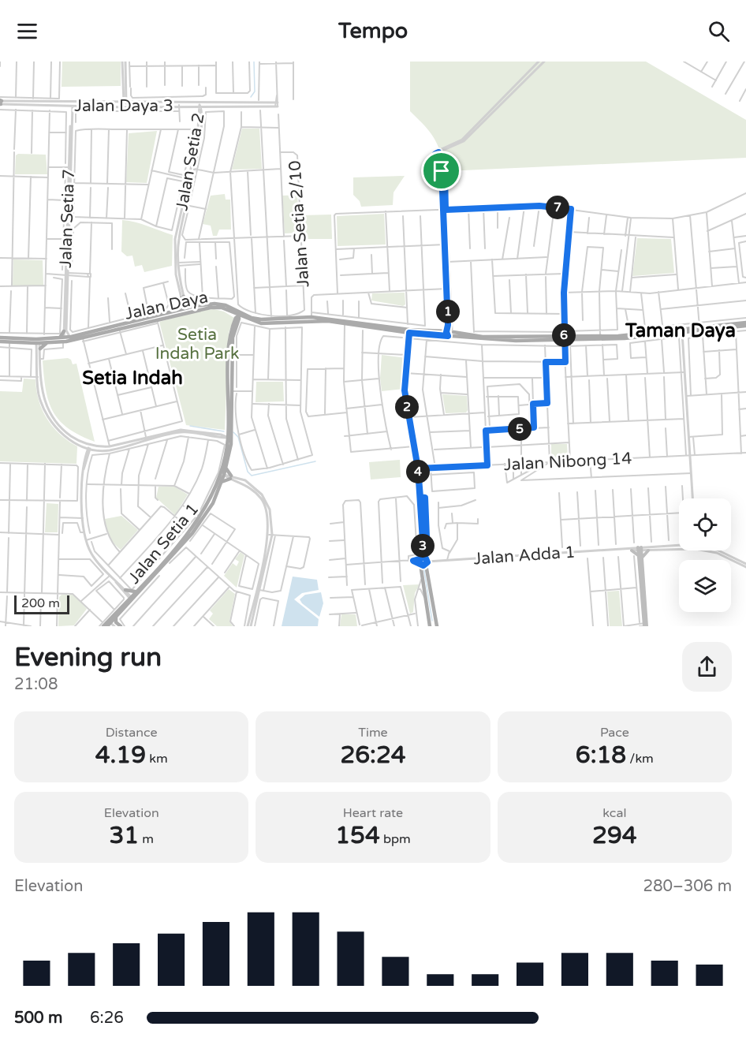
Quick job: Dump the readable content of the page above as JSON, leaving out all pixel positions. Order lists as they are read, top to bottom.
{
  "streets": {
    "main road": ["Jalan Daya", "Jalan Setia 1"],
    "street": [
      "Jalan Daya 3",
      "Jalan Setia 2",
      "Jalan Setia 7",
      "Jalan Setia 2/10",
      "Jalan Nibong 14",
      "Jalan Adda 1"
    ]
  },
  "crossings": [
    ["Jalan Daya 3", "Jalan Setia 2"],
    ["Jalan Daya 3", "Jalan Setia 7"],
    ["Jalan Setia 2", "Jalan Daya"],
    ["Jalan Daya", "Jalan Setia 1"]
  ],
  "districts": ["Taman Daya", "Setia Indah"],
  "parks": ["Setia Indah Park"],
  "scale_bar": "200 m",
  "page": {
    "header": "Tempo",
    "pins": [
      "7",
      "1",
      "6",
      "2",
      "5",
      "4",
      "3"
    ],
    "scale": "200 m",
    "heading": ["Evening run", "21:08"],
    "stats": [
      ["Distance", "4.19 km"],
      ["Time", "26:24"],
      ["Pace", "6:18 /km"],
      ["Elevation", "31 m"],
      ["Heart rate", "154 bpm"],
      ["kcal", "294"]
    ],
    "chart": ["Elevation", "280–306 m"],
    "list": [
      {
        "name": "500 m",
        "note": "6:26"
      }
    ]
  }
}
